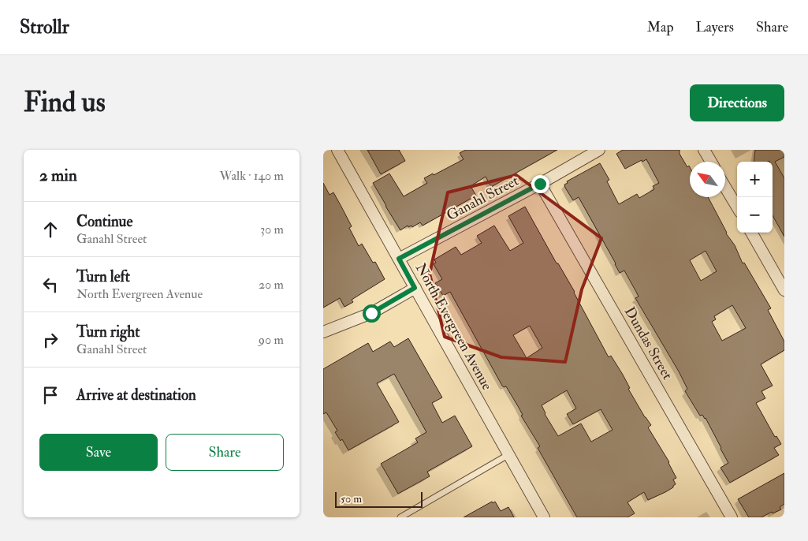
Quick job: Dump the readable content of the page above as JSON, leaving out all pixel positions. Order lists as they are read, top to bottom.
{
  "streets": {
    "street": ["Ganahl Street", "North Evergreen Avenue", "Dundas Street"]
  },
  "crossings": [
    ["Ganahl Street", "North Evergreen Avenue"],
    ["Ganahl Street", "Dundas Street"]
  ],
  "scale_bar": "50 m",
  "north": "top left",
  "page": {
    "header": "Strollr",
    "nav": ["Map", "Layers", "Share"],
    "buttons": [
      "Directions",
      ["Save", "Share"]
    ],
    "title": "Find us",
    "heading": ["2 min", "Walk · 140 m"],
    "map_buttons": ["+", "−"],
    "list": [
      ["Continue", "Ganahl Street", "30 m"],
      ["Turn left", "North Evergreen Avenue", "20 m"],
      ["Turn right", "Ganahl Street", "90 m"],
      "Arrive at destination"
    ],
    "scale": "50 m"
  }
}
